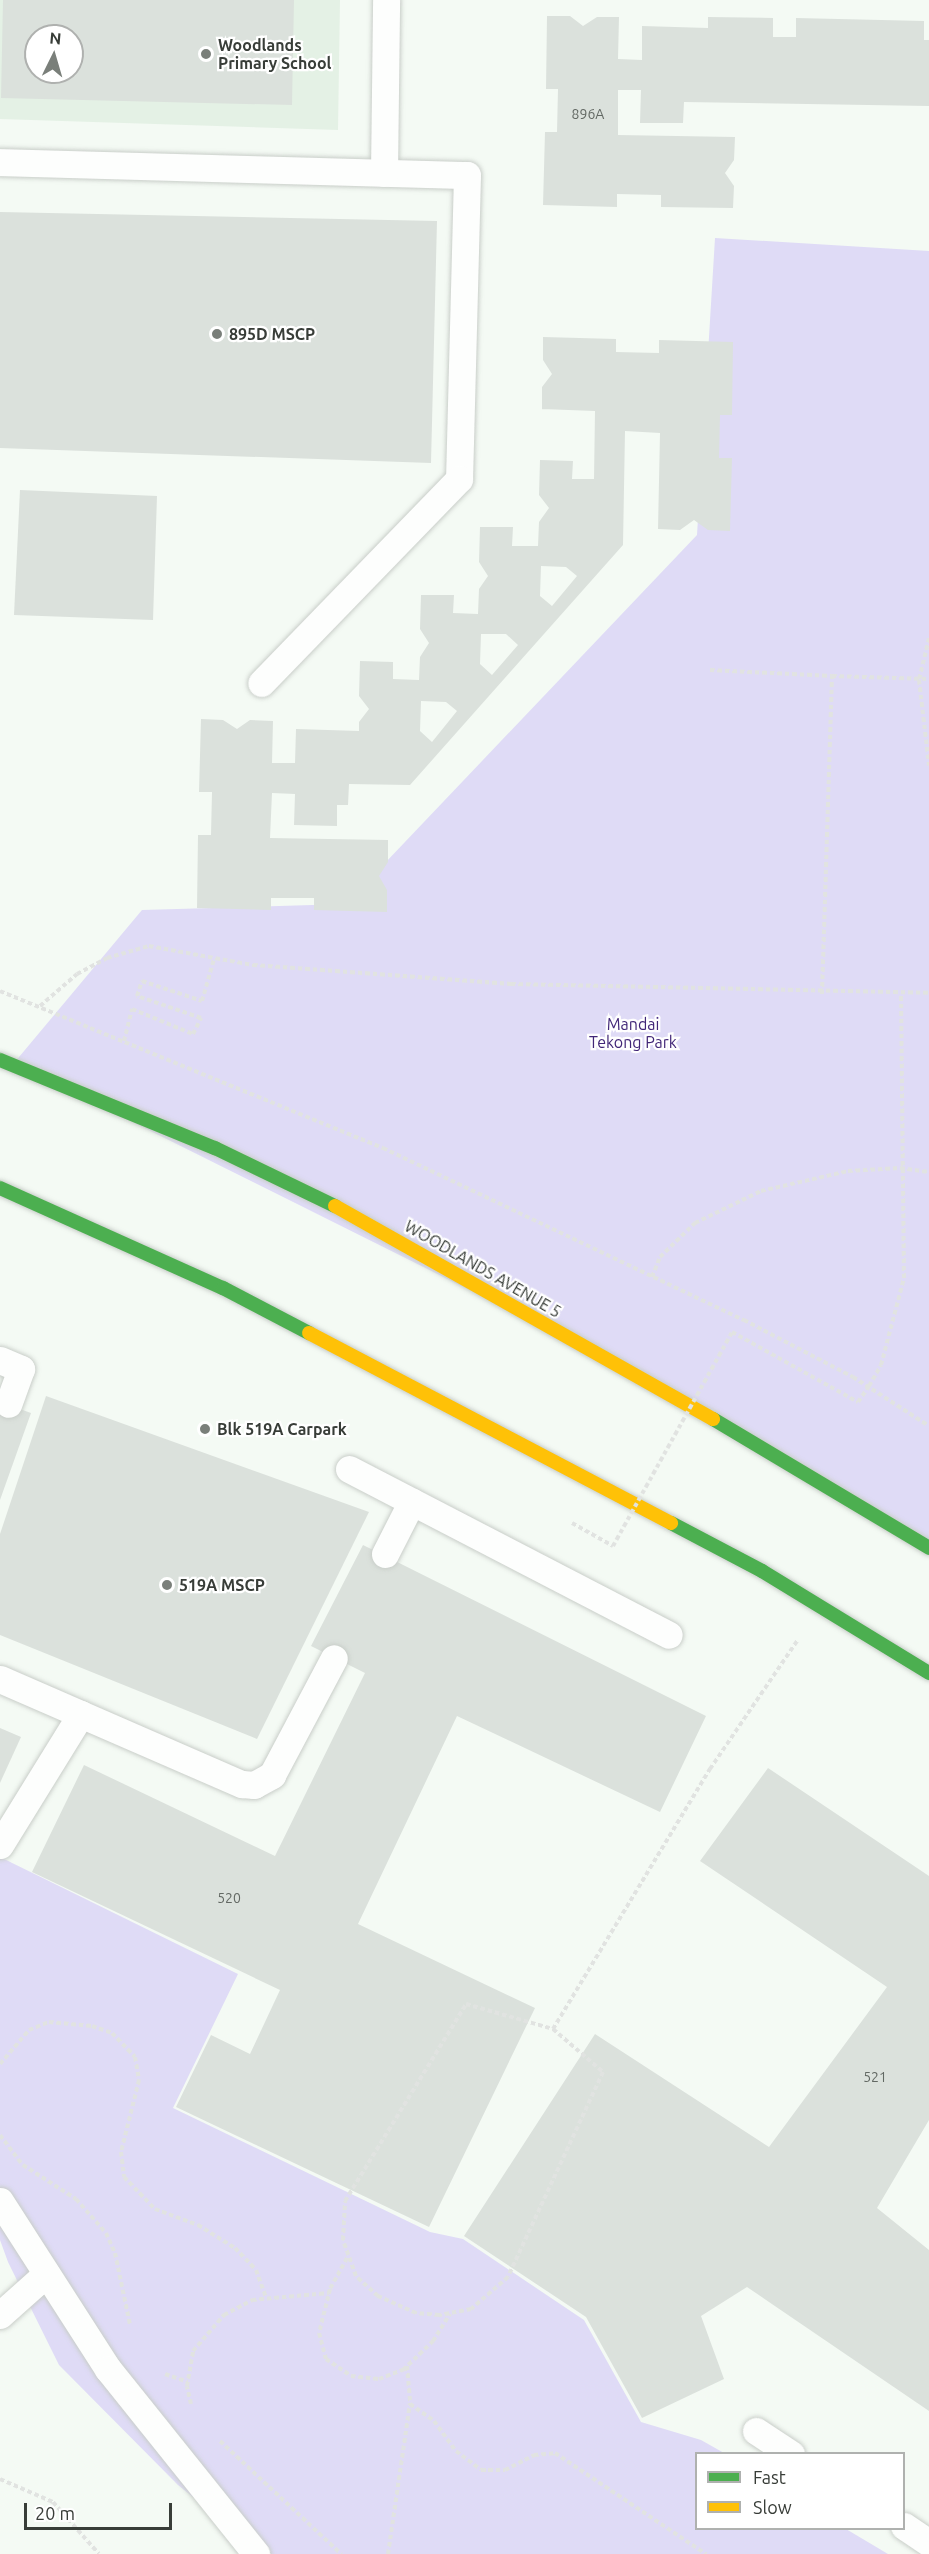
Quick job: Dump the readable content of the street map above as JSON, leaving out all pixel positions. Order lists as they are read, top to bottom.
{
  "streets": {
    "main road": ["WOODLANDS AVENUE 5"]
  },
  "parks": ["Mandai Tekong Park"],
  "places": [
    "Woodlands Primary School",
    "895D MSCP",
    "Blk 519A Carpark",
    "519A MSCP"
  ],
  "house_numbers": ["896A", "520", "521"],
  "legend": ["Fast", "Slow"],
  "scale_bar": "20 m",
  "north": "top"
}
